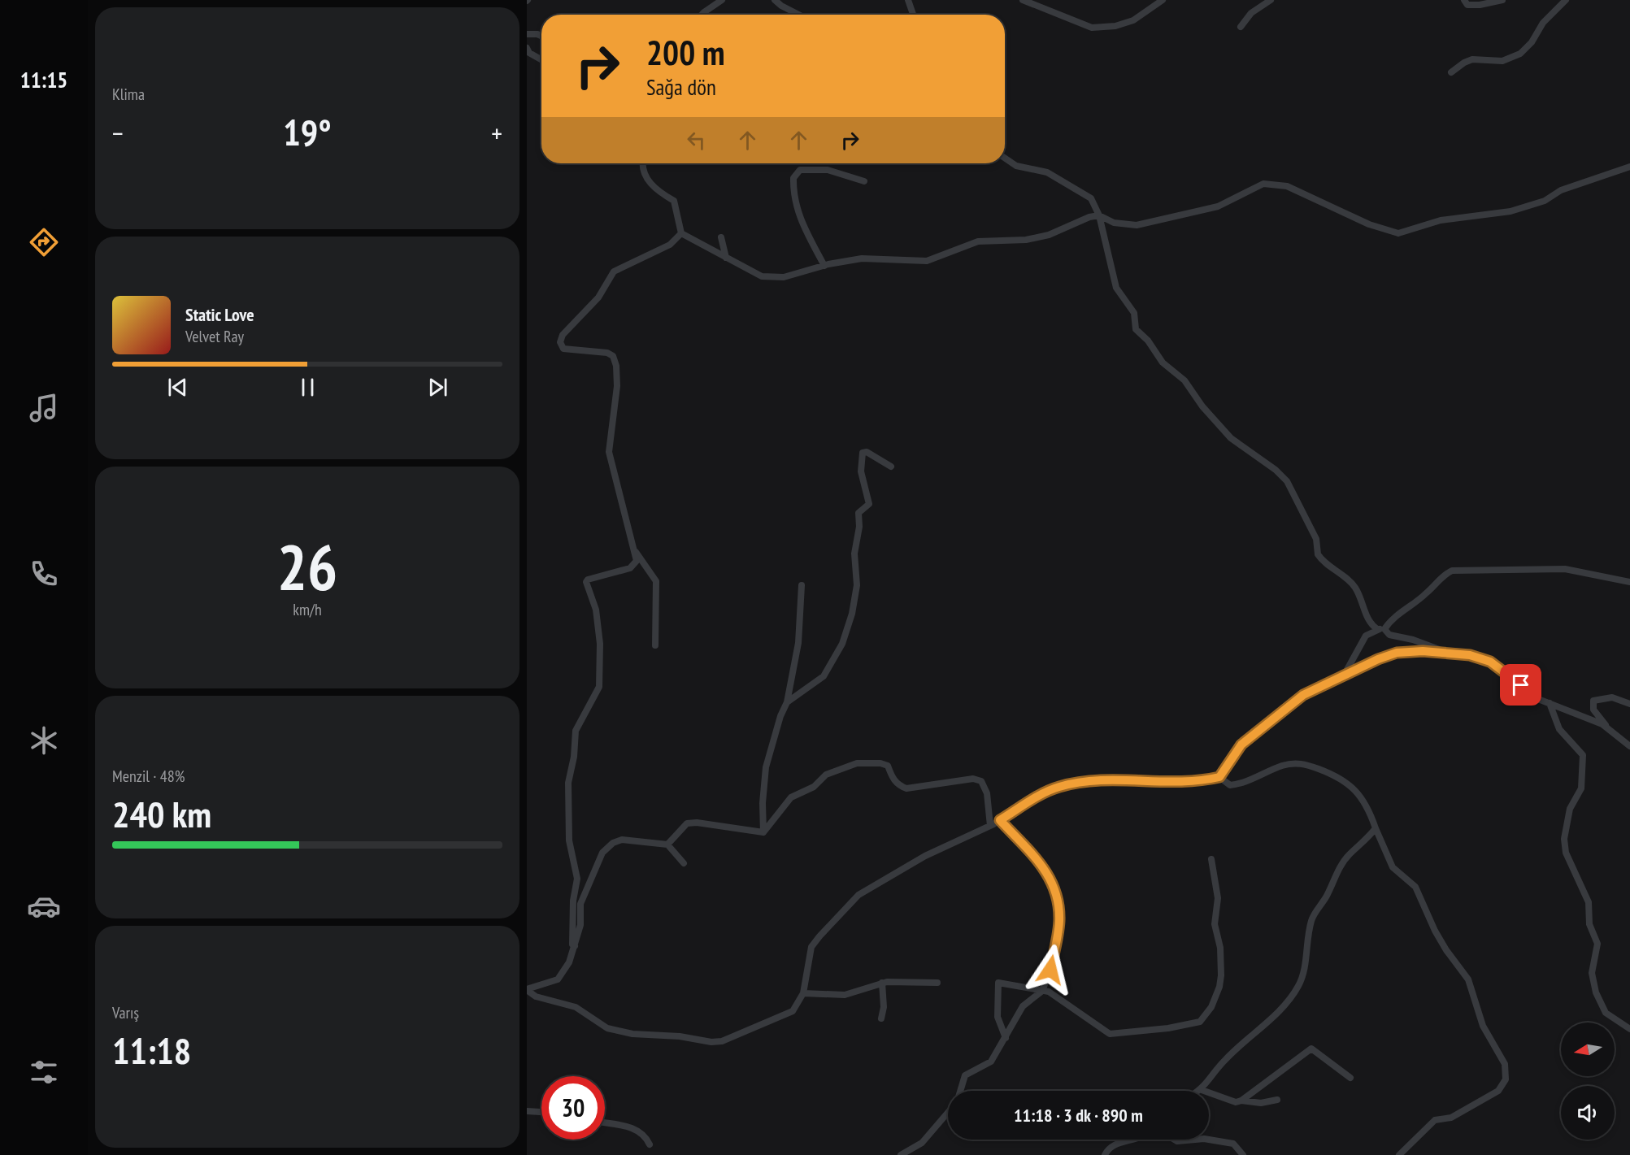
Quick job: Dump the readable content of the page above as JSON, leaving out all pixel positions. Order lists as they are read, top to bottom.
{
  "north": "left",
  "page": {
    "tabs": "11:15",
    "tile": [
      "Klima",
      ["26", "km/h"],
      ["Menzil · 48%", "240 km"],
      ["Varış", "11:18"]
    ],
    "turn": ["200 m", "Sağa dön"],
    "heat": ["−", "19°", "+"],
    "song": ["Static Love", "Velvet Ray"],
    "limit": "30",
    "trip": "11:18 · 3 dk · 890 m"
  }
}
